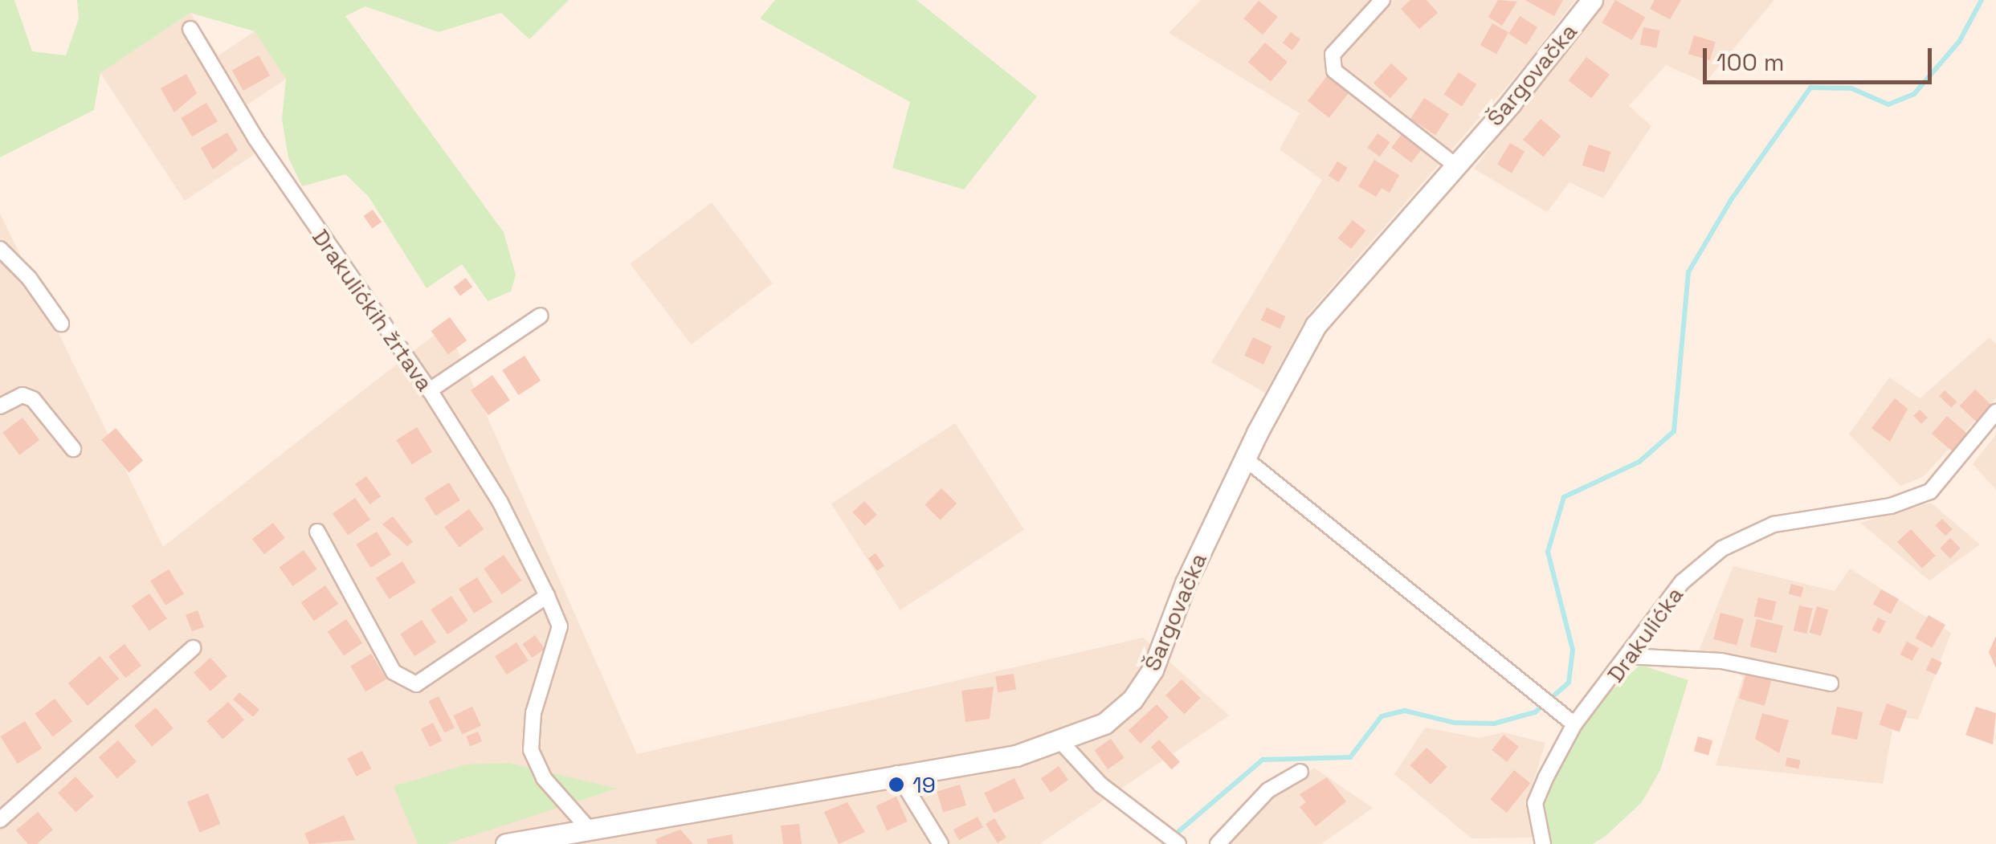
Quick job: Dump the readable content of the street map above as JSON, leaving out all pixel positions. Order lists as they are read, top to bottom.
{
  "streets": {
    "street": ["Šargovačka", "Drakulićkih žrtava", "Drakulićka"]
  },
  "crossings": [
    ["Šargovačka", "Drakulićkih žrtava"]
  ],
  "places": ["19"],
  "scale_bar": "100 m"
}
